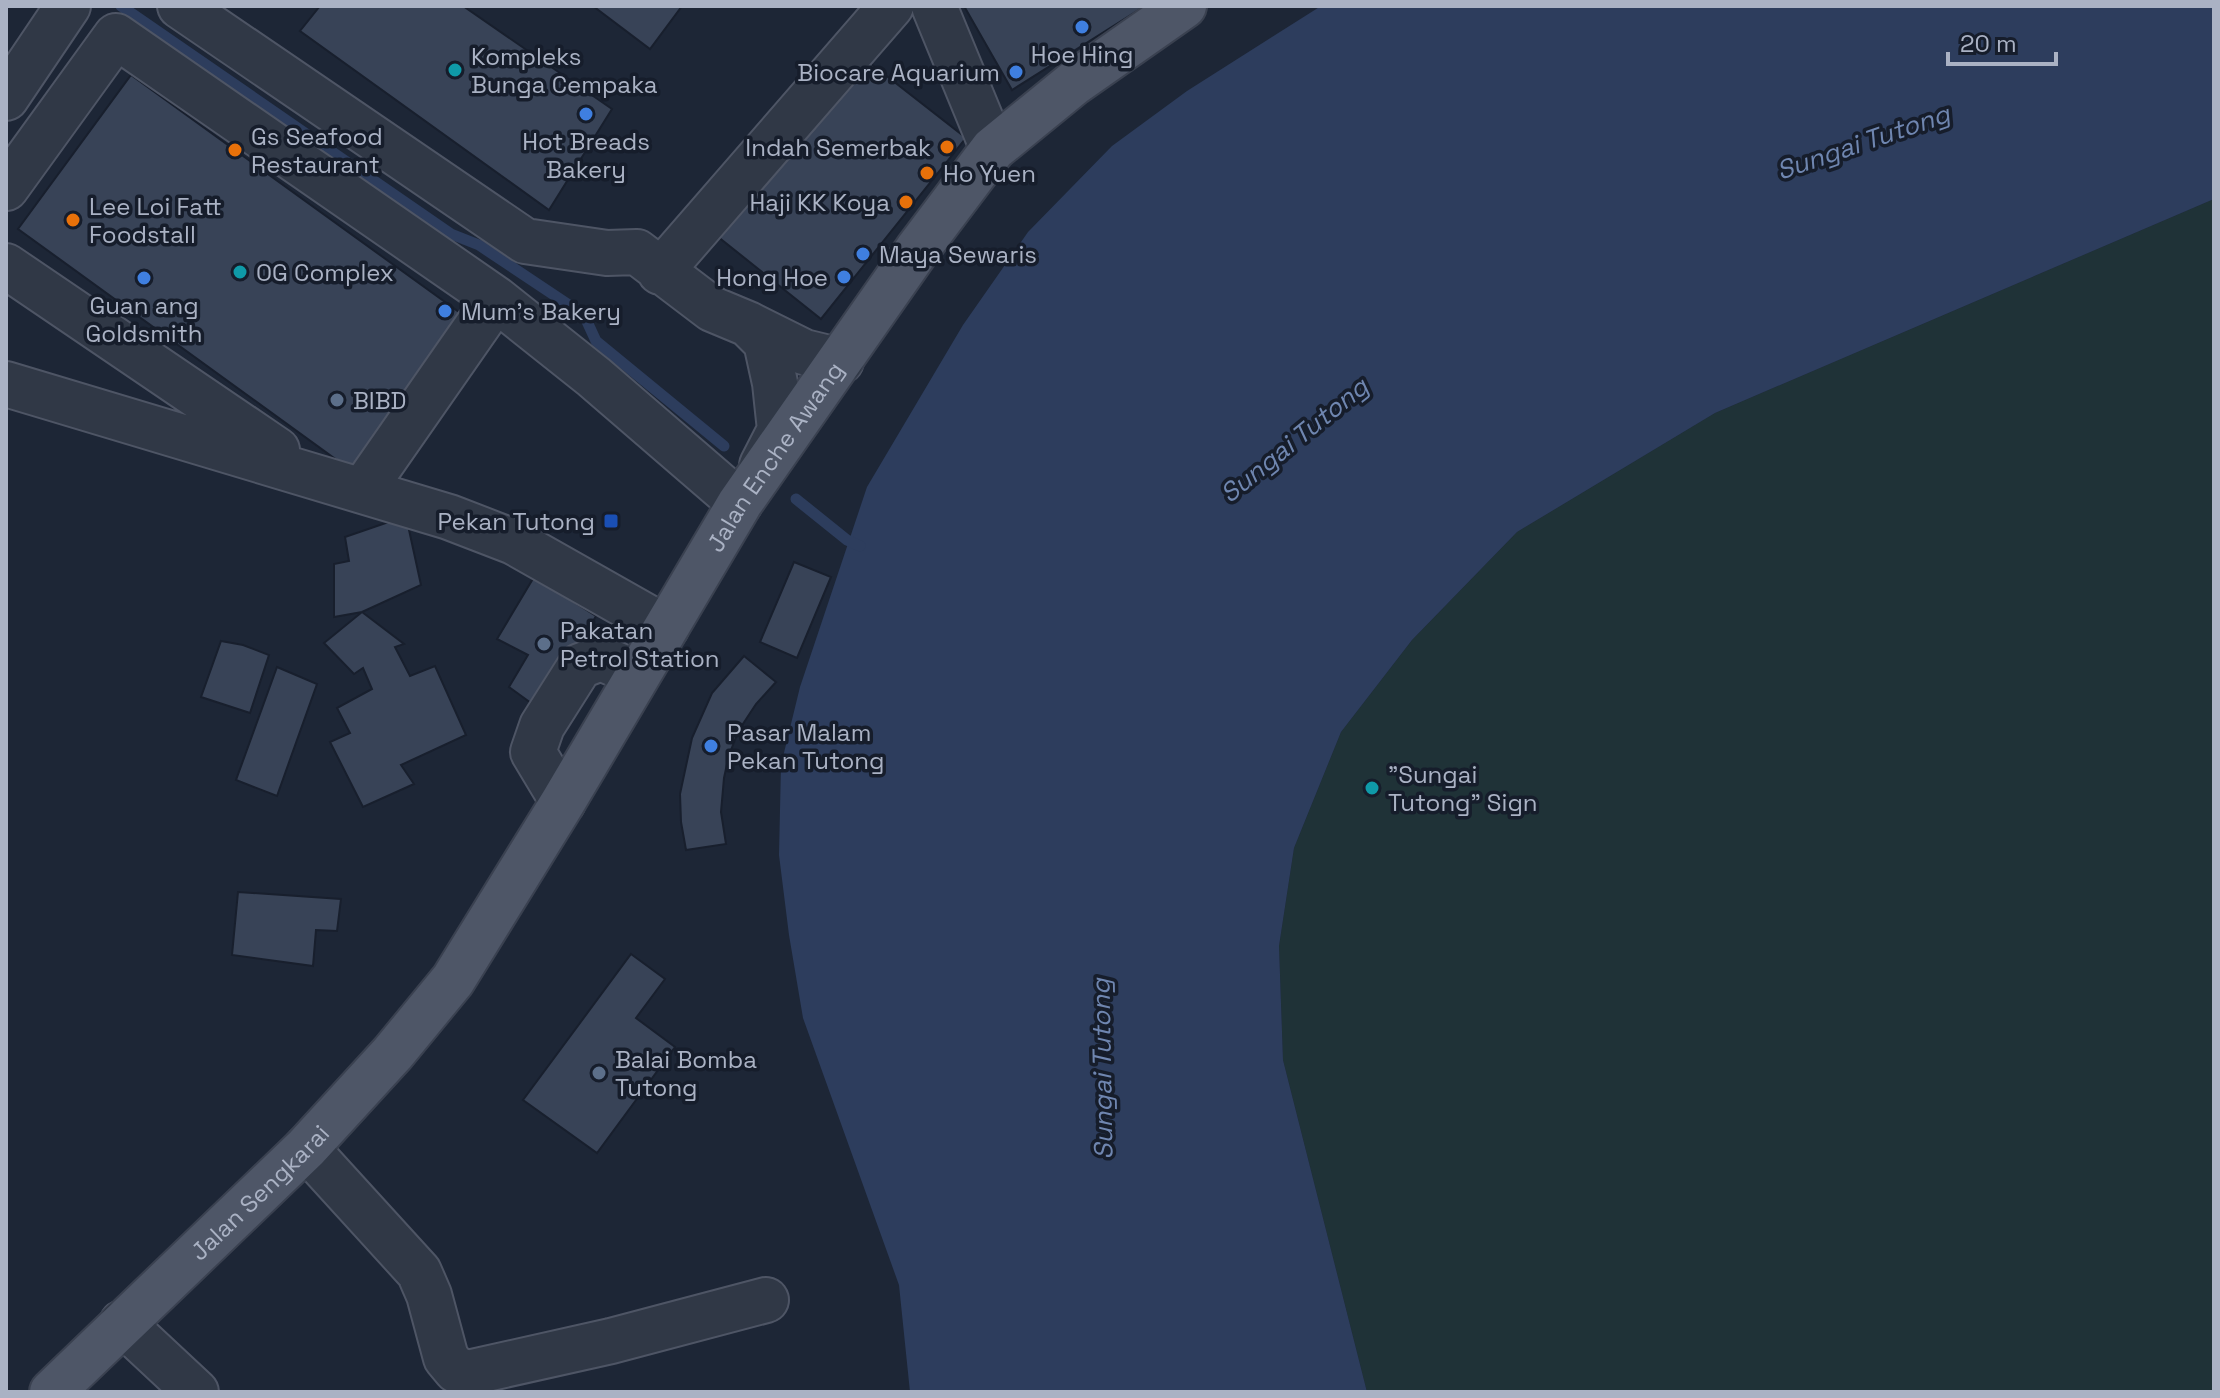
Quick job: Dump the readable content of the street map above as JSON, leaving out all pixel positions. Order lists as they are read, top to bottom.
{
  "streets": {
    "main road": ["Jalan Enche Awang", "Jalan Sengkarai"]
  },
  "crossings": [
    ["Jalan Enche Awang", "Jalan Sengkarai"]
  ],
  "water": ["Sungai Tutong"],
  "places": {
    "other": [
      "Hoe Hing",
      "Kompleks Bunga Cempaka",
      "Biocare Aquarium",
      "Hot Breads Bakery",
      "Indah Semerbak",
      "Gs Seafood Restaurant",
      "Ho Yuen",
      "Haji KK Koya",
      "Lee Loi Fatt Foodstall",
      "Maya Sewaris",
      "OG Complex",
      "Hong Hoe",
      "Guan ang Goldsmith",
      "Mum's Bakery",
      "BIBD",
      "Pakatan Petrol Station",
      "Pasar Malam Pekan Tutong",
      "\"Sungai Tutong\" Sign",
      "Balai Bomba Tutong"
    ],
    "transit": ["Pekan Tutong"]
  },
  "scale_bar": "20 m"
}
